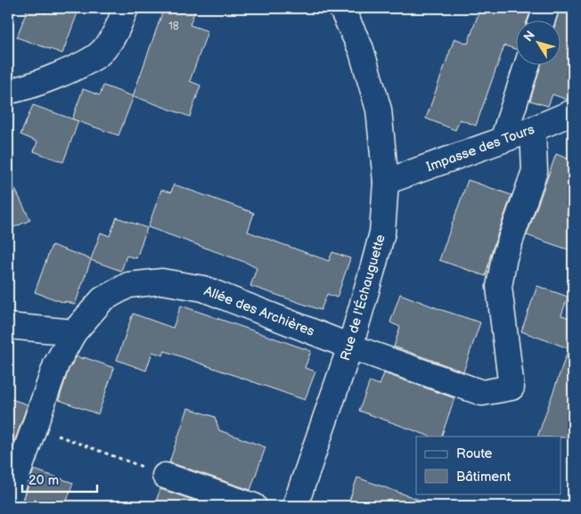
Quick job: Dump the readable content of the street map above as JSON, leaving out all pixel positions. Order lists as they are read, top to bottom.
{
  "streets": {
    "street": ["Impasse des Tours", "Rue de l'Échauguette", "Allée des Archières"]
  },
  "crossings": [
    ["Impasse des Tours", "Rue de l'Échauguette"],
    ["Impasse des Tours", "Allée des Archières"],
    ["Rue de l'Échauguette", "Allée des Archières"]
  ],
  "house_numbers": ["18"],
  "legend": ["Route", "Bâtiment"],
  "scale_bar": "20 m",
  "north": "top left"
}
